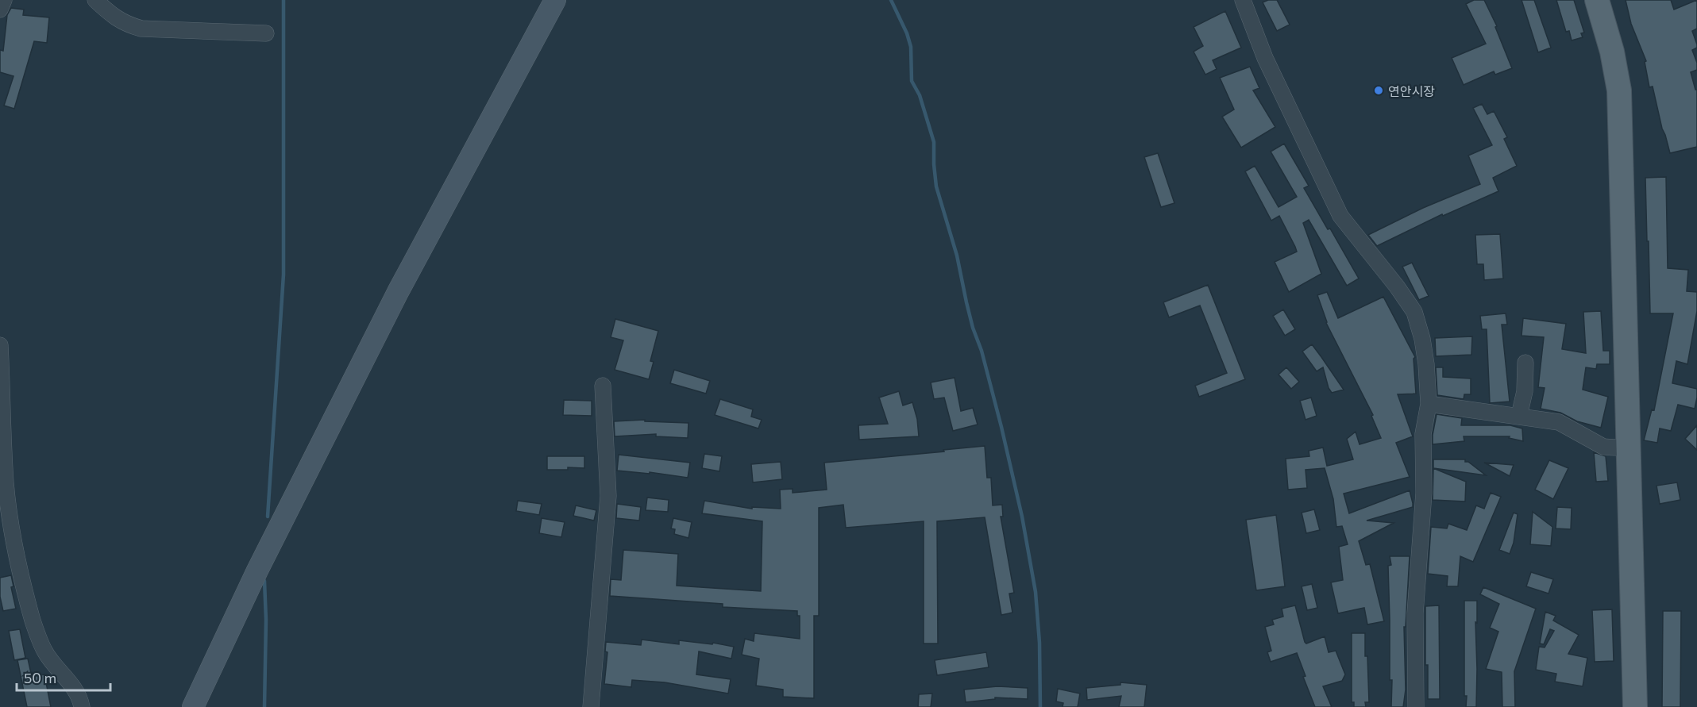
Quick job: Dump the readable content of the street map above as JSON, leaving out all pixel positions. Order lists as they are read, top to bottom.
{
  "places": ["연안시장"],
  "scale_bar": "50 m"
}
